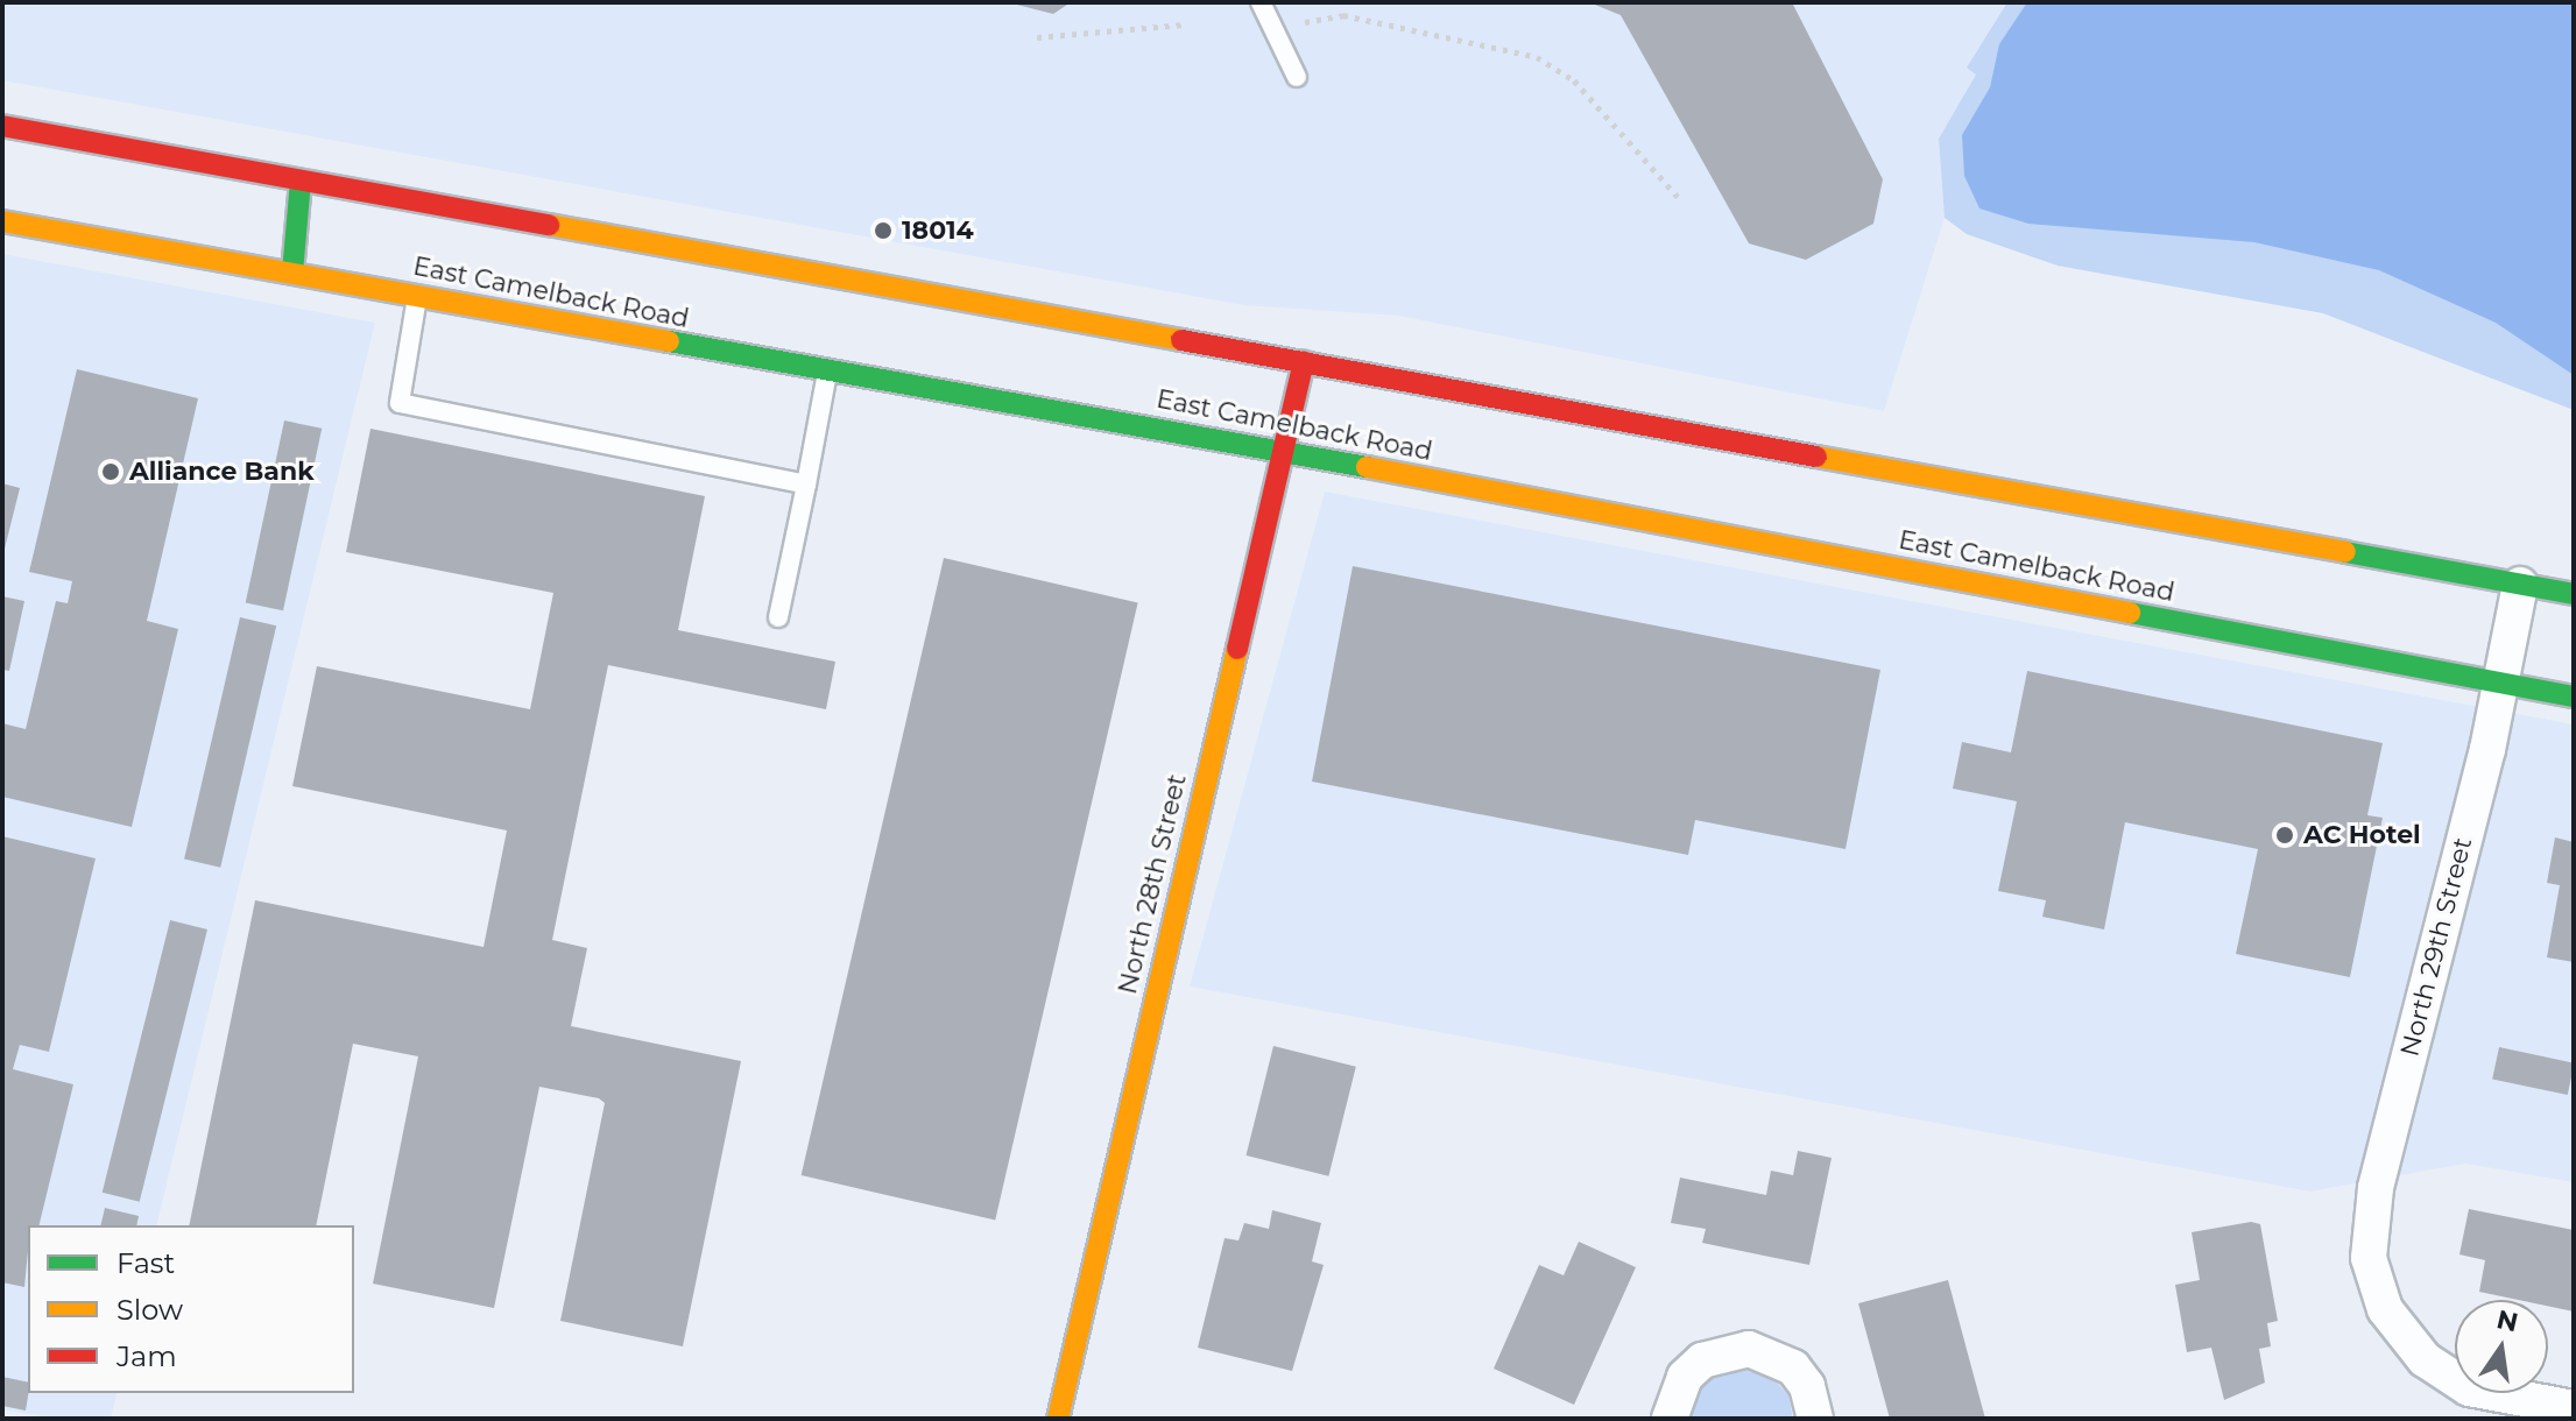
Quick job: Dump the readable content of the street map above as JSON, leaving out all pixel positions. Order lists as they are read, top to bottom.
{
  "streets": {
    "main road": ["East Camelback Road", "North 28th Street"],
    "street": ["North 29th Street"]
  },
  "crossings": [
    ["East Camelback Road", "North 28th Street"],
    ["East Camelback Road", "North 29th Street"]
  ],
  "places": ["18014", "Alliance Bank", "AC Hotel"],
  "legend": ["Fast", "Slow", "Jam"],
  "north": "top"
}
